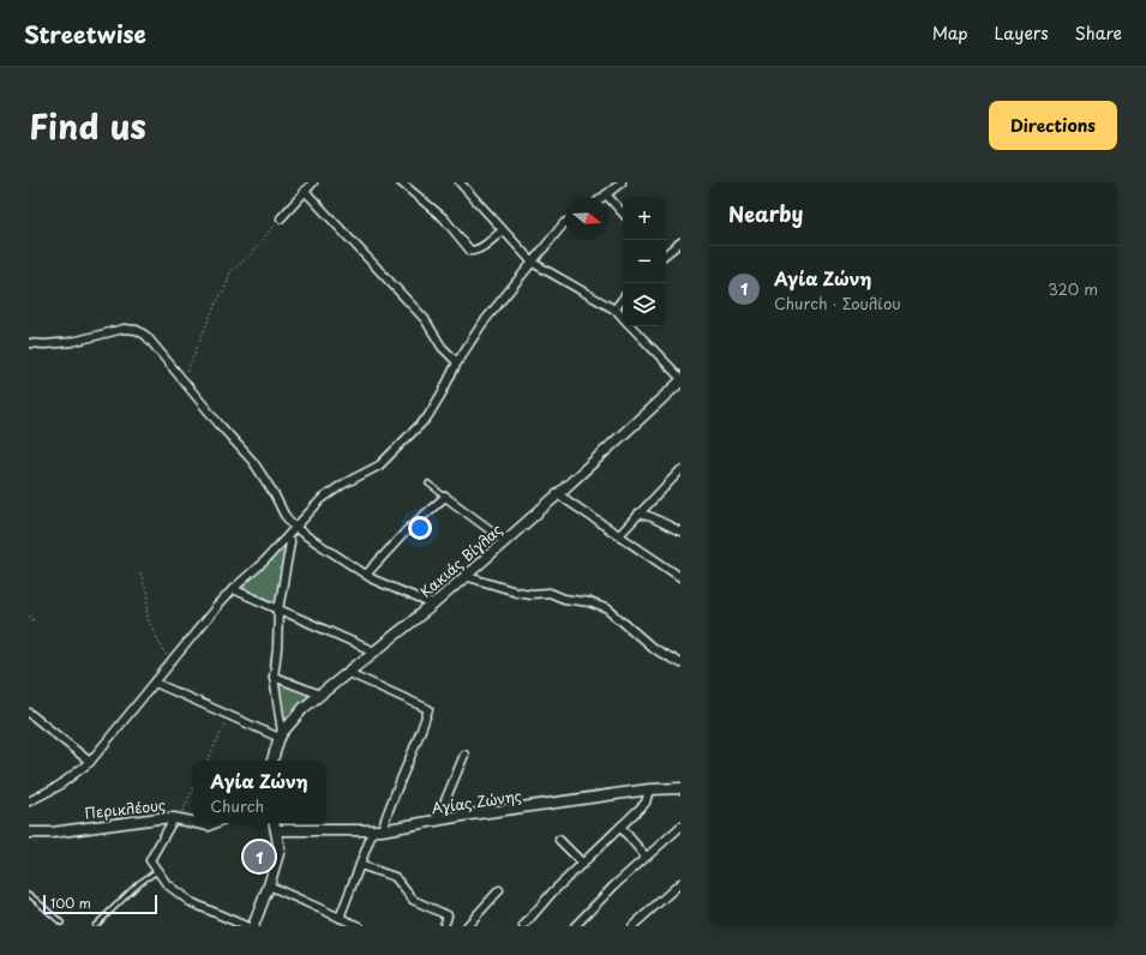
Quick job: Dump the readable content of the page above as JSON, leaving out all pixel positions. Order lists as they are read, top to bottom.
{
  "streets": {
    "street": ["Κακιάς Βίγλας", "Αγίας Ζώνης", "Περικλέους"]
  },
  "scale_bar": "100 m",
  "north": "right",
  "page": {
    "header": "Streetwise",
    "nav": ["Map", "Layers", "Share"],
    "title": "Find us",
    "buttons": "Directions",
    "heading": "Nearby",
    "map_buttons": ["+", "−"],
    "list": [
      {
        "mark": "1",
        "name": "Αγία Ζώνη",
        "note": "Church · Σουλίου",
        "value": "320 m"
      }
    ],
    "popup": ["Αγία Ζώνη", "Church"],
    "pins": "1",
    "scale": "100 m"
  }
}
